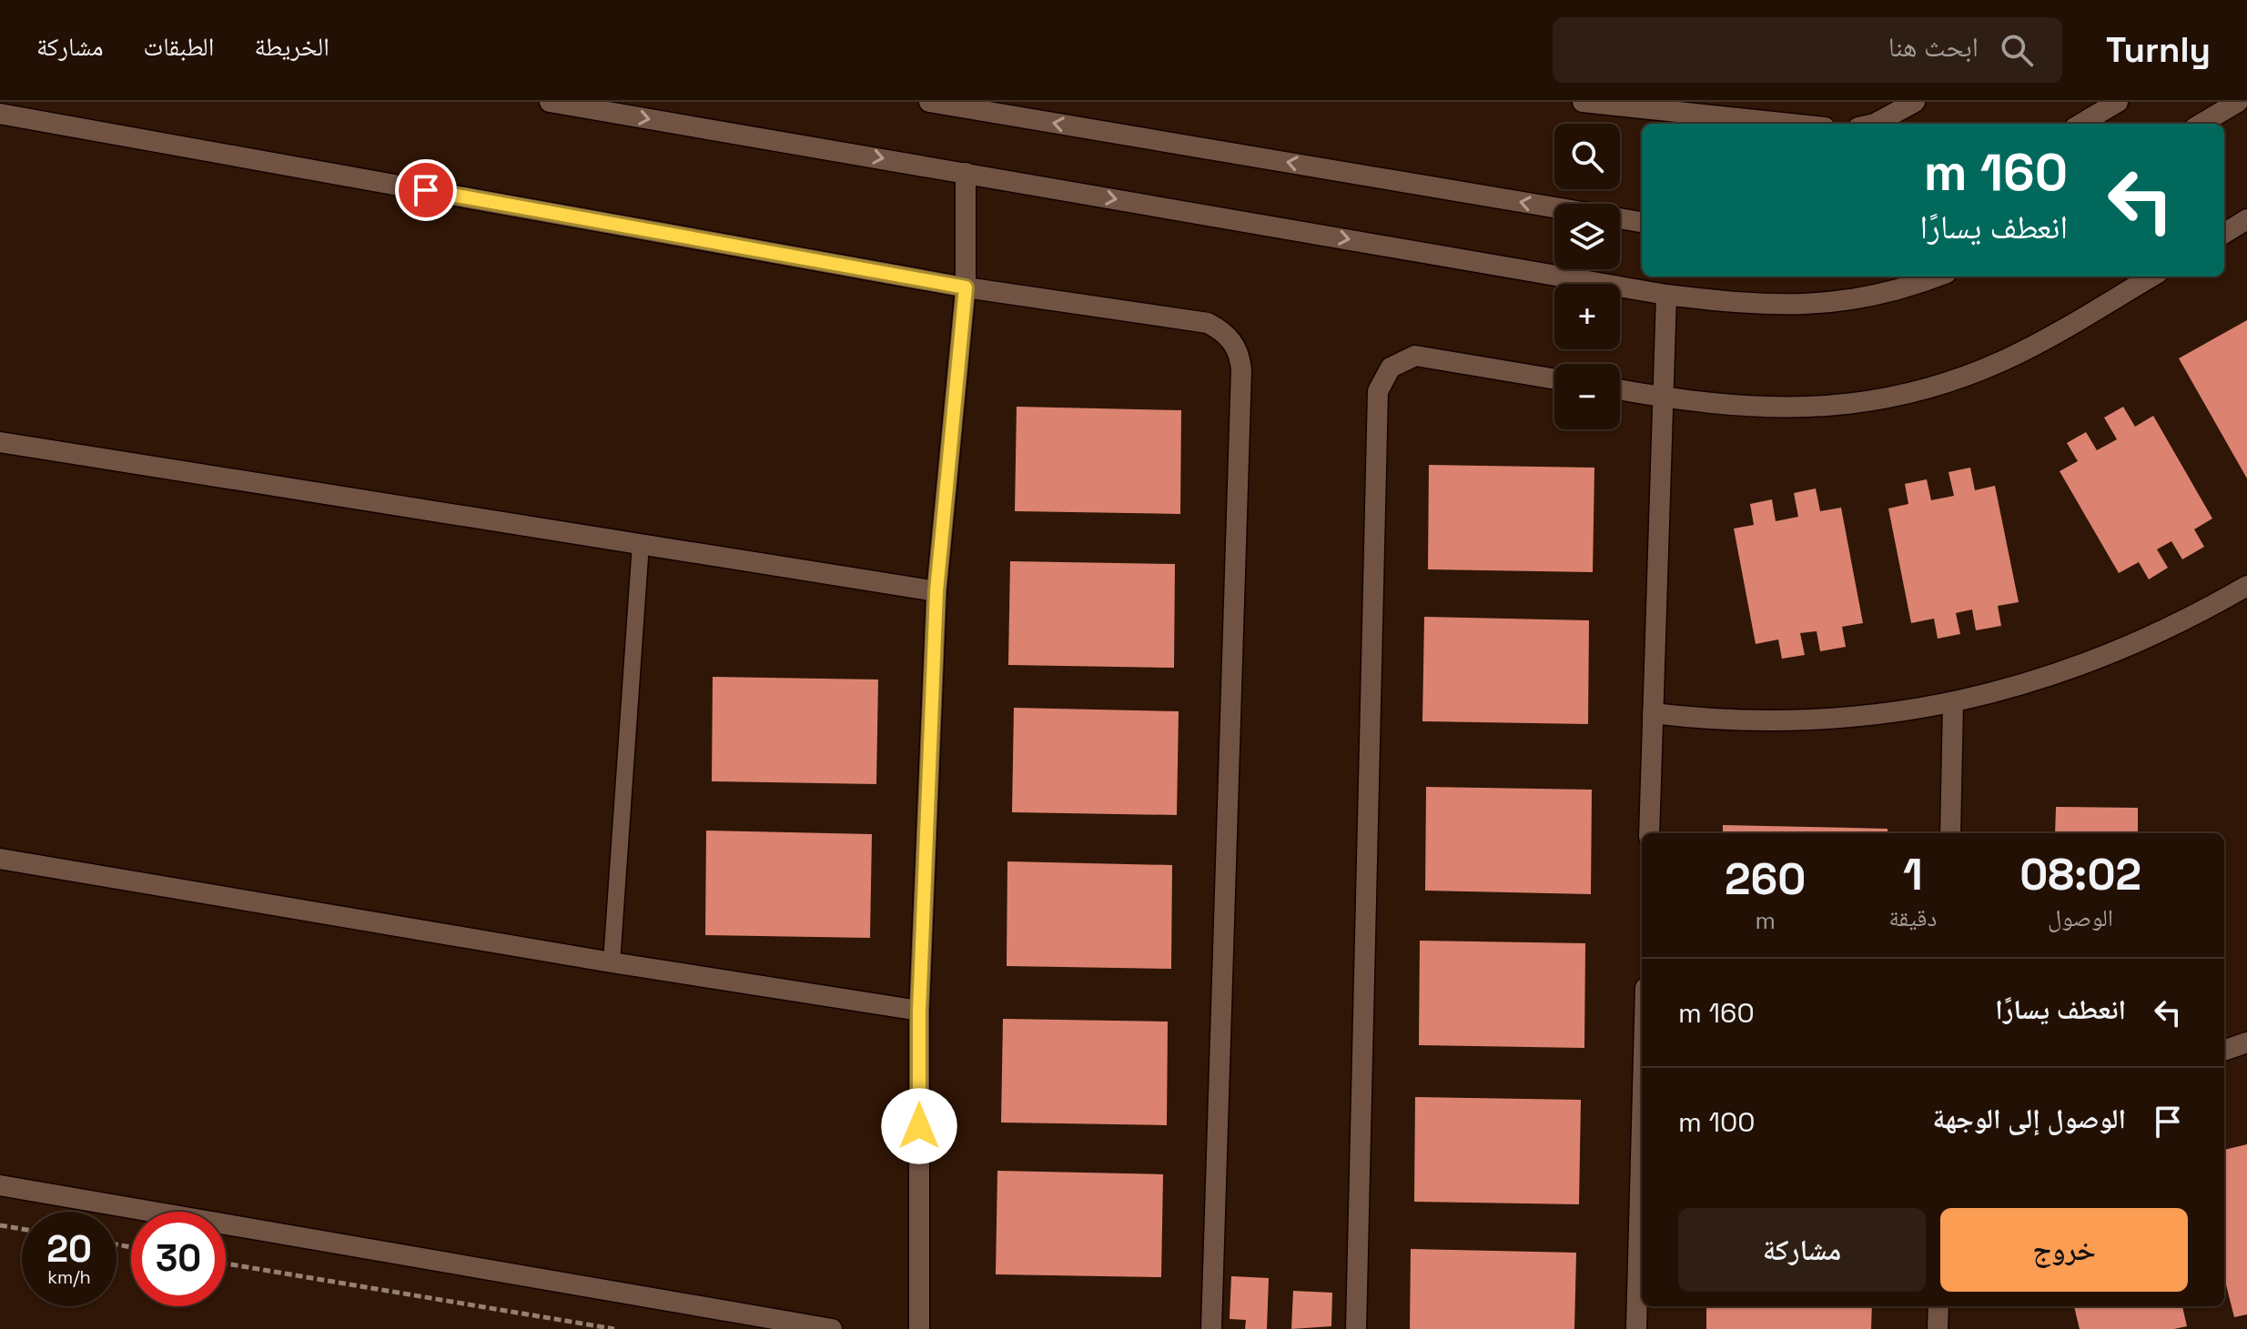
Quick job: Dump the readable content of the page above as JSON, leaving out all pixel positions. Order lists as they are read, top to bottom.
{
  "page": {
    "header": "Turnly",
    "search": "ابحث هنا",
    "nav": ["الخريطة", "الطبقات", "مشاركة"],
    "map_buttons": ["+", "−"],
    "turn": ["160 m", "انعطف يسارًا"],
    "eta": [
      "08:02",
      "الوصول",
      "1",
      "دقيقة",
      "260",
      "m"
    ],
    "list": [
      {
        "name": "انعطف يسارًا",
        "value": "160 m"
      },
      {
        "name": "الوصول إلى الوجهة",
        "value": "100 m"
      }
    ],
    "buttons": ["خروج", "مشاركة"],
    "speed": "20 km/h",
    "limit": "30"
  }
}
